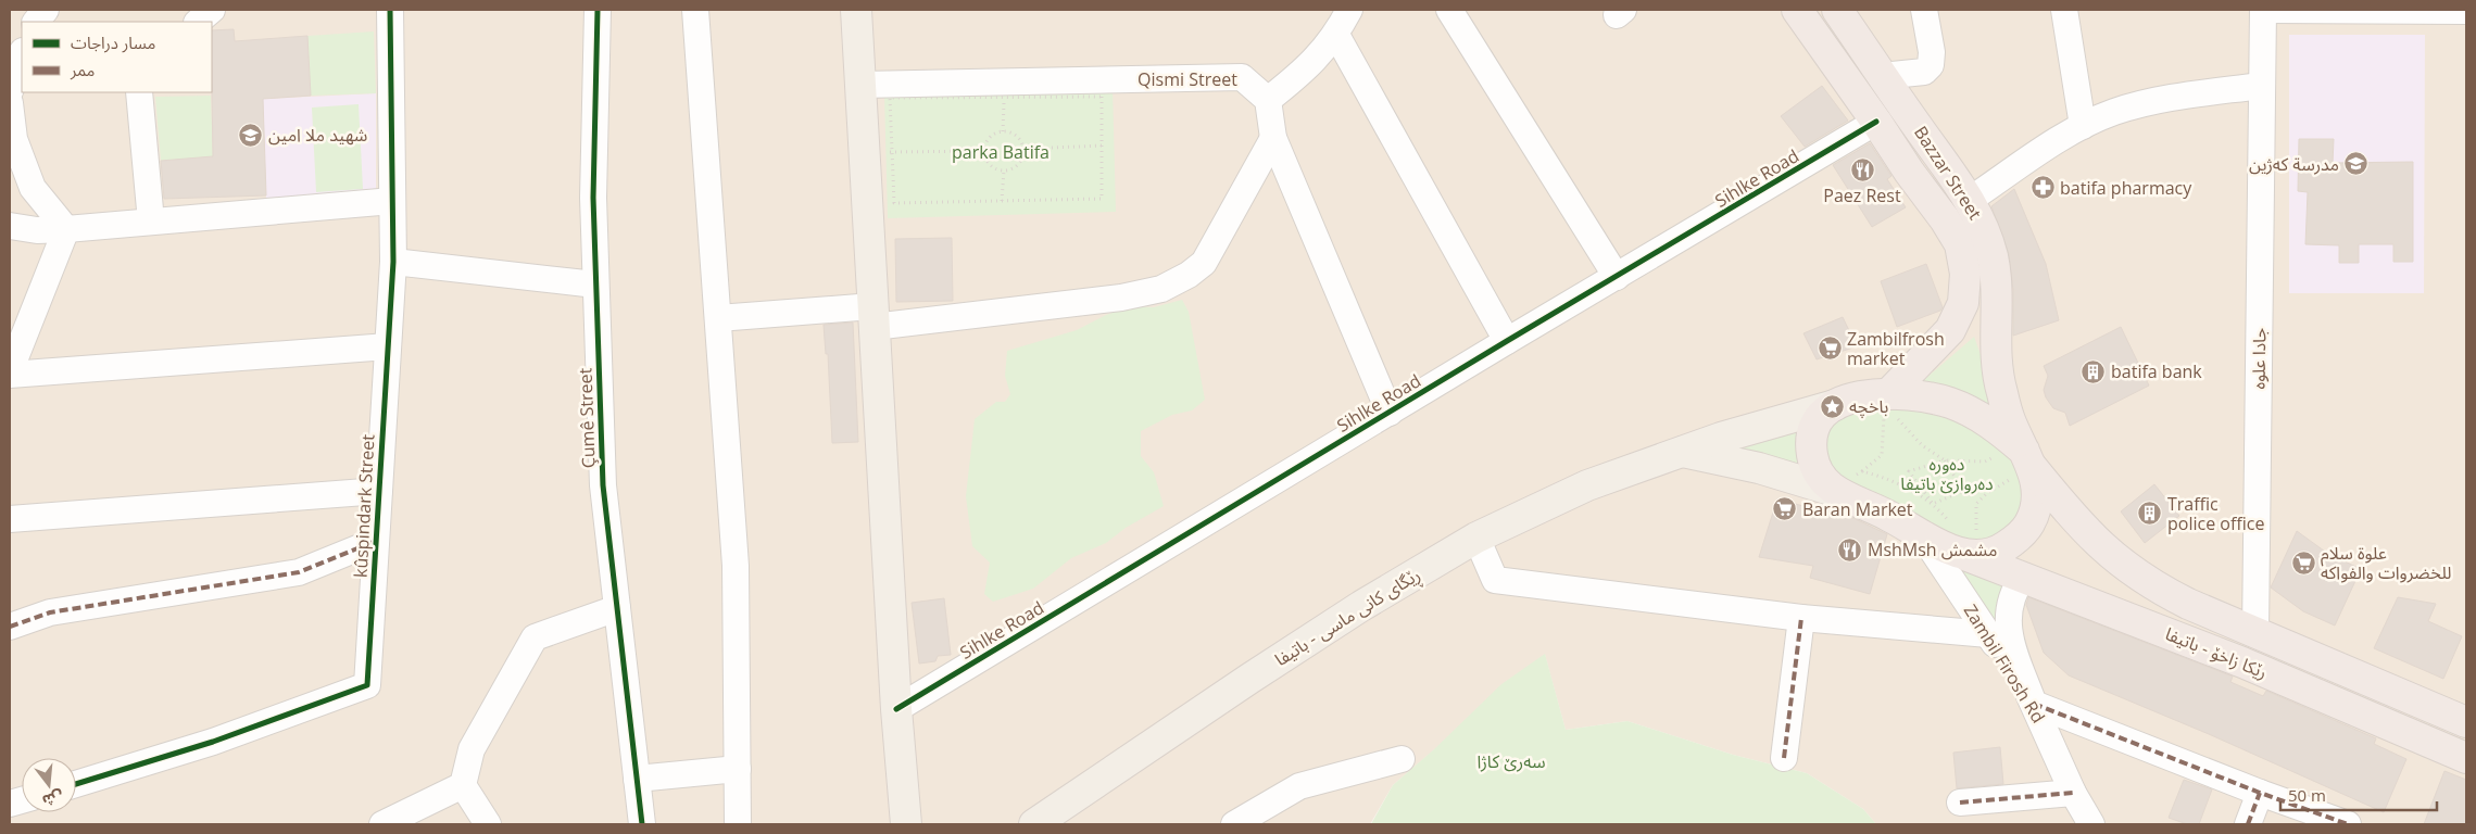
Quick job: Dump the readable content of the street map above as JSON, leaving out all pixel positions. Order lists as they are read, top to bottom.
{
  "streets": {
    "highway": ["Bazzar Street", "رێکا زاخۆ - باتیفا"],
    "main road": ["ڕێگای کانی ماسی - باتيفا"],
    "street": [
      "Qismi Street",
      "Sihlke Road",
      "جادا علوه",
      "Çumê Street",
      "kûspindark Street",
      "Zambil Firosh Rd"
    ]
  },
  "crossings": [
    ["Bazzar Street", "Sihlke Road"],
    ["Bazzar Street", "رێکا زاخۆ - باتیفا"],
    ["جادا علوه", "رێکا زاخۆ - باتیفا"],
    ["رێکا زاخۆ - باتیفا", "Zambil Firosh Rd"]
  ],
  "parks": ["parka Batifa", "ده‌وره‌ ده‌روازێ باتيفا", "سەرێ کاژا"],
  "places": {
    "school or university": ["شهيد ملا امين", "مدرسة كه‌ژين"],
    "restaurant": ["Paez Rest", "MshMsh مشمش"],
    "pharmacy": ["batifa pharmacy"],
    "supermarket": ["Zambilfrosh market", "Baran Market", "علوة سلام للخضروات والفواكه"],
    "building": ["batifa bank", "Traffic police office"],
    "place": ["باخچە"]
  },
  "legend": ["مسار دراجات", "ممر"],
  "scale_bar": "50 m",
  "north": "bottom"
}
